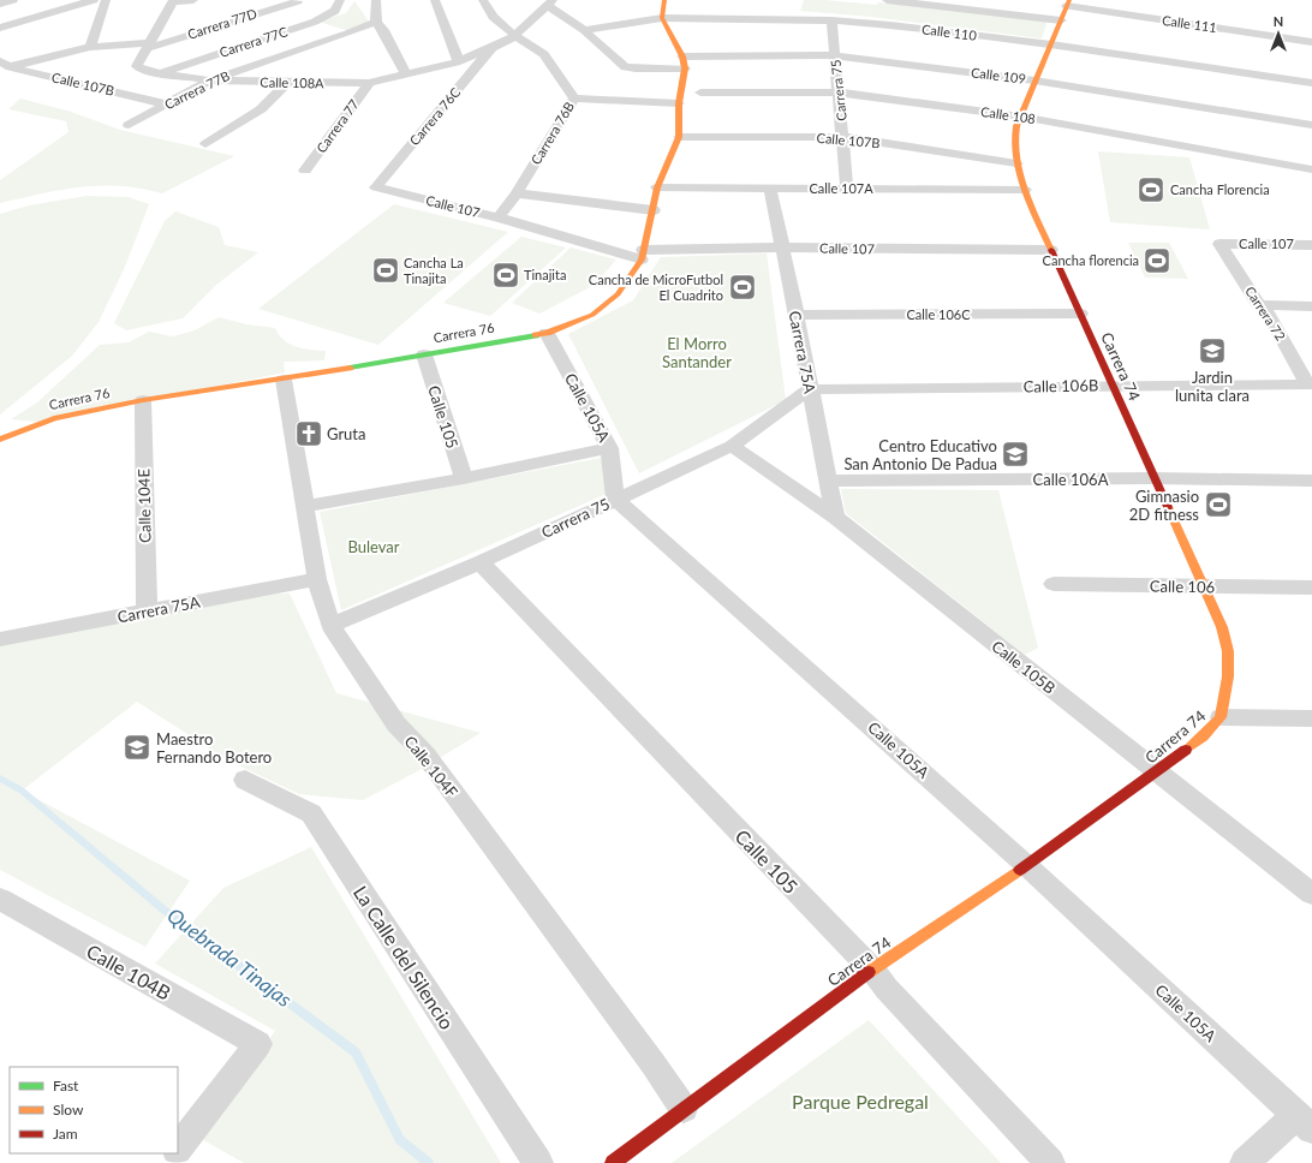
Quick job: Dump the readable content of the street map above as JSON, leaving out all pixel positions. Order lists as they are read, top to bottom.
{
  "streets": {
    "main road": ["Carrera 76", "Carrera 74"],
    "street": [
      "Carrera 77D",
      "Calle 111",
      "Calle 110",
      "Carrera 77C",
      "Calle 109",
      "Calle 108A",
      "Calle 107B",
      "Carrera 77B",
      "Carrera 75",
      "Calle 108",
      "Carrera 76C",
      "Carrera 77",
      "Carrera 76B",
      "Calle 107A",
      "Calle 107",
      "Carrera 72",
      "Calle 106C",
      "Carrera 75A",
      "Calle 106B",
      "Calle 105A",
      "Calle 105",
      "Calle 106A",
      "Calle 104E",
      "Calle 106",
      "Calle 105B",
      "Calle 104F",
      "La Calle del Silencio",
      "Calle 104B"
    ]
  },
  "crossings": [
    ["Carrera 77D", "Calle 108A"],
    ["Carrera 77D", "Calle 107B"],
    ["Calle 111", "Carrera 74"],
    ["Calle 110", "Carrera 75"],
    ["Calle 110", "Carrera 76"],
    ["Calle 110", "Carrera 74"],
    ["Carrera 77C", "Calle 108A"],
    ["Calle 109", "Carrera 75"],
    ["Calle 109", "Carrera 76"],
    ["Calle 109", "Carrera 74"],
    ["Calle 108A", "Carrera 77B"],
    ["Calle 108A", "Carrera 76C"],
    ["Calle 108A", "Carrera 77"],
    ["Calle 108A", "Carrera 76B"],
    ["Calle 107B", "Carrera 77B"],
    ["Calle 107B", "Carrera 75"],
    ["Calle 107B", "Carrera 76"],
    ["Calle 107B", "Carrera 74"],
    ["Carrera 75", "Calle 108"],
    ["Carrera 75", "Calle 107A"],
    ["Carrera 75", "Carrera 75A"],
    ["Carrera 75", "Calle 106B"],
    ["Carrera 75", "Calle 105A"],
    ["Carrera 75", "Calle 105"],
    ["Carrera 75", "Calle 105B"],
    ["Carrera 75", "Calle 104F"],
    ["Calle 108", "Carrera 74"],
    ["Carrera 76C", "Calle 107"],
    ["Carrera 76B", "Calle 107"],
    ["Calle 107A", "Carrera 76"],
    ["Calle 107A", "Carrera 75A"],
    ["Calle 107A", "Carrera 74"],
    ["Calle 107", "Carrera 72"],
    ["Calle 107", "Carrera 76"],
    ["Calle 107", "Carrera 75A"],
    ["Calle 107", "Carrera 74"],
    ["Carrera 72", "Calle 106B"],
    ["Calle 106C", "Carrera 75A"],
    ["Calle 106C", "Carrera 74"],
    ["Carrera 76", "Calle 105A"],
    ["Carrera 76", "Calle 105"],
    ["Carrera 76", "Calle 104E"],
    ["Carrera 76", "Calle 104F"],
    ["Carrera 75A", "Calle 106B"],
    ["Carrera 75A", "Calle 106A"],
    ["Carrera 75A", "Calle 104E"],
    ["Carrera 75A", "Calle 105B"],
    ["Carrera 75A", "Calle 104F"],
    ["Carrera 74", "Calle 106B"],
    ["Carrera 74", "Calle 105A"],
    ["Carrera 74", "Calle 105"],
    ["Carrera 74", "Calle 106A"],
    ["Carrera 74", "Calle 106"],
    ["Carrera 74", "Calle 105B"],
    ["Carrera 74", "Calle 104F"]
  ],
  "water": ["Quebrada Tinajas"],
  "parks": ["El Morro Santander", "Bulevar", "Parque Pedregal"],
  "places": {
    "sports": [
      "Cancha Florencia",
      "Cancha florencia",
      "Cancha La Tinajita",
      "Tinajita",
      "Cancha de MicroFutbol El Cuadrito",
      "Gimnasio 2D fitness"
    ],
    "school or university": ["Jardin lunita clara", "Centro Educativo San Antonio De Padua", "Maestro Fernando Botero"],
    "church": ["Gruta"]
  },
  "legend": ["Fast", "Slow", "Jam"],
  "north": "top"
}
